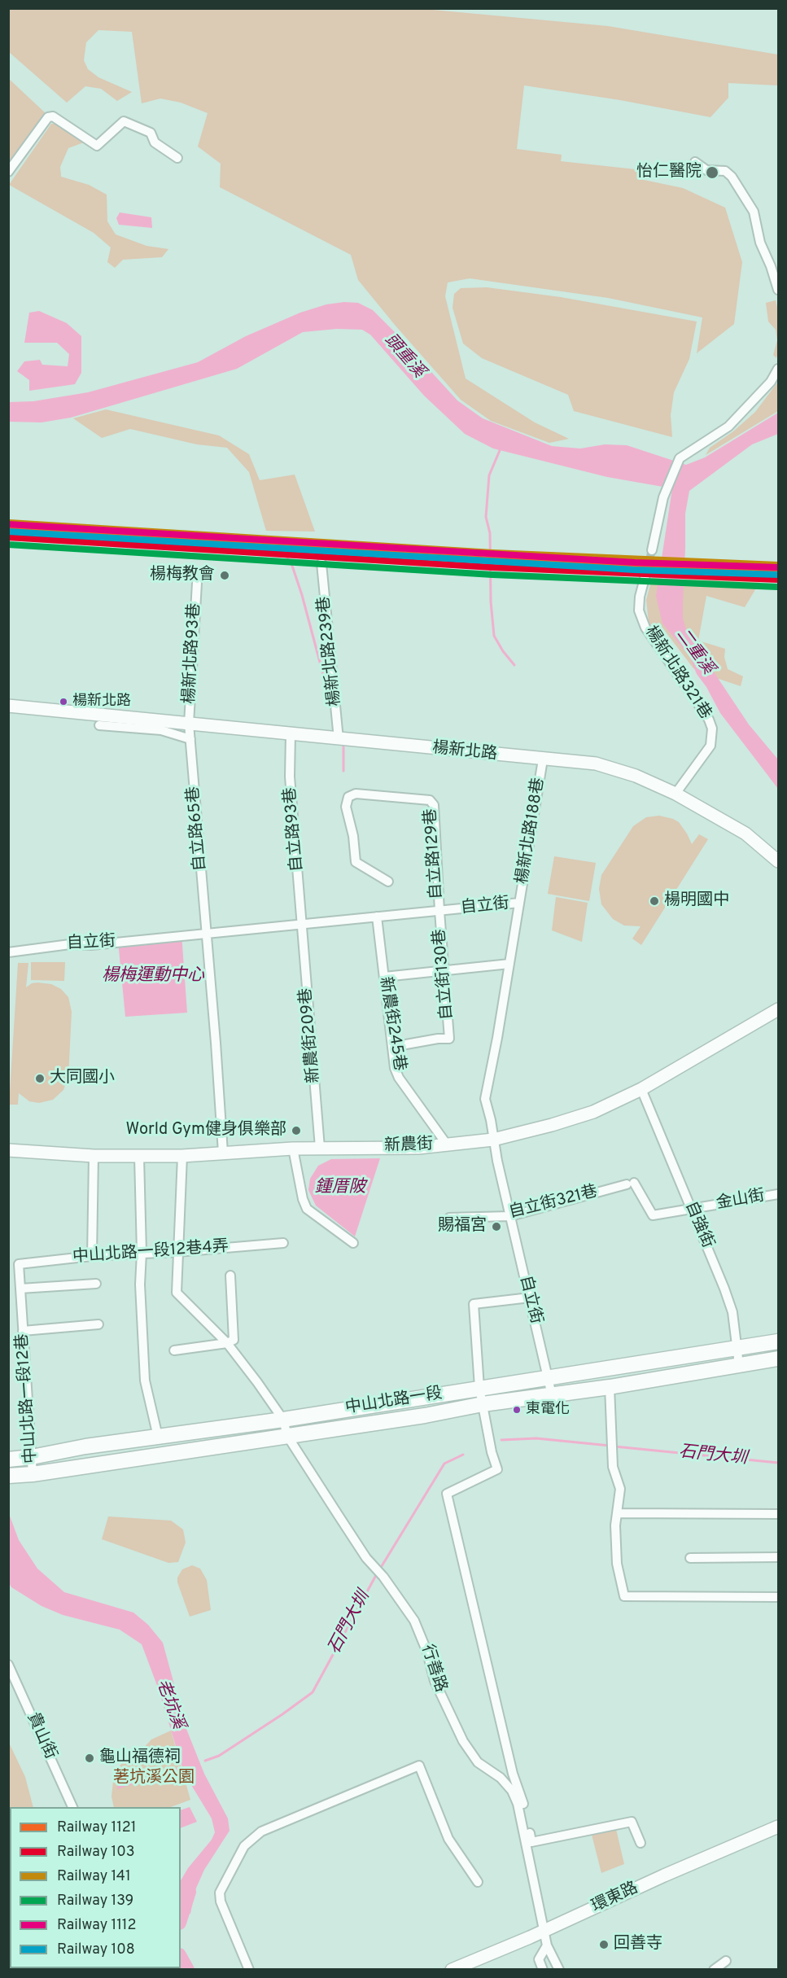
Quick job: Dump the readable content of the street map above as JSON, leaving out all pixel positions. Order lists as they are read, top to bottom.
{
  "streets": {
    "main road": ["中山北路一段"],
    "street": [
      "楊新北路239巷",
      "楊新北路93巷",
      "楊新北路321巷",
      "楊新北路",
      "自立路65巷",
      "自立路93巷",
      "楊新北路188巷",
      "自立路129巷",
      "自立街",
      "自立街130巷",
      "新農街245巷",
      "新農街209巷",
      "新農街",
      "金山街",
      "自立街321巷",
      "自強街",
      "中山北路一段12巷4弄",
      "中山北路一段12巷",
      "行善路",
      "貴山街",
      "環東路"
    ]
  },
  "crossings": [
    ["楊新北路239巷", "楊新北路"],
    ["楊新北路93巷", "楊新北路"],
    ["楊新北路93巷", "自立路65巷"],
    ["楊新北路321巷", "楊新北路"],
    ["楊新北路", "自立路65巷"],
    ["楊新北路", "自立路93巷"],
    ["楊新北路", "楊新北路188巷"],
    ["自立路65巷", "自立街"],
    ["自立路65巷", "新農街"],
    ["自立路93巷", "自立街"],
    ["自立路93巷", "新農街209巷"],
    ["楊新北路188巷", "自立街"],
    ["自立路129巷", "自立街"],
    ["自立路129巷", "自立街130巷"],
    ["自立街", "自立街130巷"],
    ["自立街", "新農街245巷"],
    ["自立街", "新農街209巷"],
    ["自立街", "新農街"],
    ["自立街", "自立街321巷"],
    ["自立街", "中山北路一段"],
    ["自立街130巷", "新農街245巷"],
    ["新農街245巷", "新農街"],
    ["新農街209巷", "新農街"],
    ["新農街", "自強街"],
    ["金山街", "自立街321巷"],
    ["金山街", "自強街"],
    ["自強街", "中山北路一段"],
    ["中山北路一段12巷4弄", "中山北路一段12巷"],
    ["中山北路一段12巷", "中山北路一段"],
    ["中山北路一段", "行善路"],
    ["行善路", "環東路"]
  ],
  "water": [
    "頭重溪",
    "二重溪",
    "楊梅運動中心",
    "鍾厝陂",
    "石門大圳",
    "老坑溪"
  ],
  "parks": ["荖坑溪公園"],
  "places": [
    "怡仁醫院",
    "楊梅教會",
    "楊新北路",
    "楊明國中",
    "大同國小",
    "World Gym健身俱樂部",
    "賜福宮",
    "東電化",
    "龜山福德祠",
    "回善寺"
  ],
  "lines": [
    "rail line 141",
    "rail line 1112",
    "rail line 1121",
    "rail line 108",
    "rail line 103",
    "rail line 139"
  ],
  "legend": [
    "Railway 1121",
    "Railway 103",
    "Railway 141",
    "Railway 139",
    "Railway 1112",
    "Railway 108"
  ]
}
